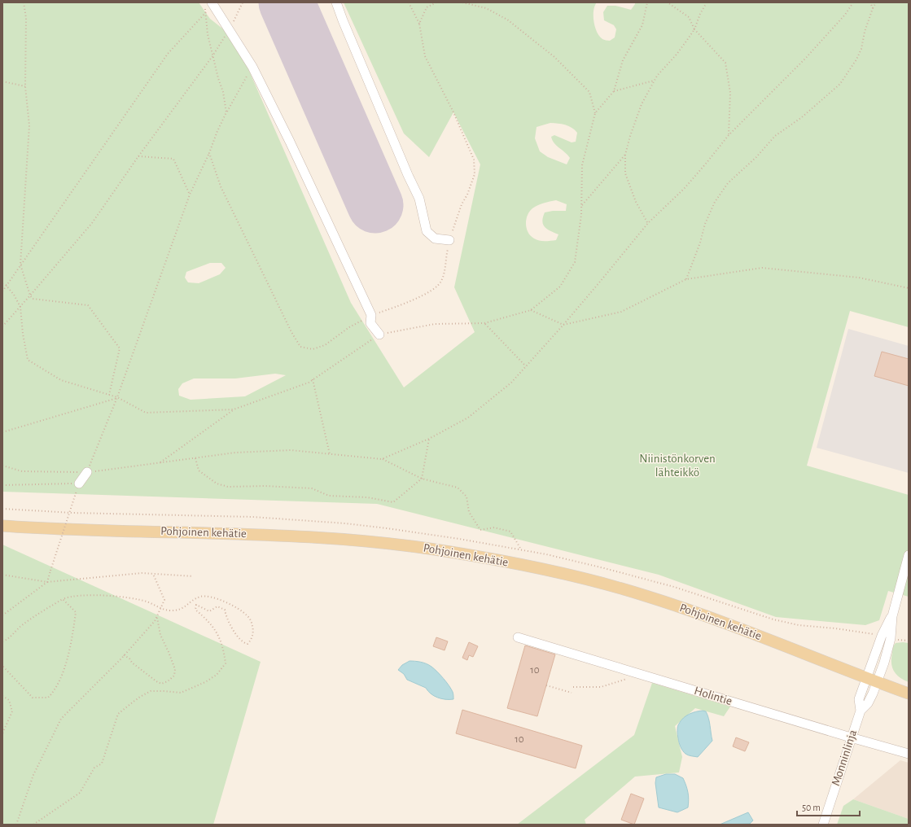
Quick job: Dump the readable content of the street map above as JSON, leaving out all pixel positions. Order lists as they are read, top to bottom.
{
  "streets": {
    "main road": ["Pohjoinen kehätie"],
    "street": ["Holintie", "Monninlinja"]
  },
  "crossings": [
    ["Pohjoinen kehätie", "Monninlinja"],
    ["Holintie", "Monninlinja"]
  ],
  "parks": ["Niinistönkorven lähteikkö"],
  "house_numbers": ["10", "10"],
  "scale_bar": "50 m"
}
